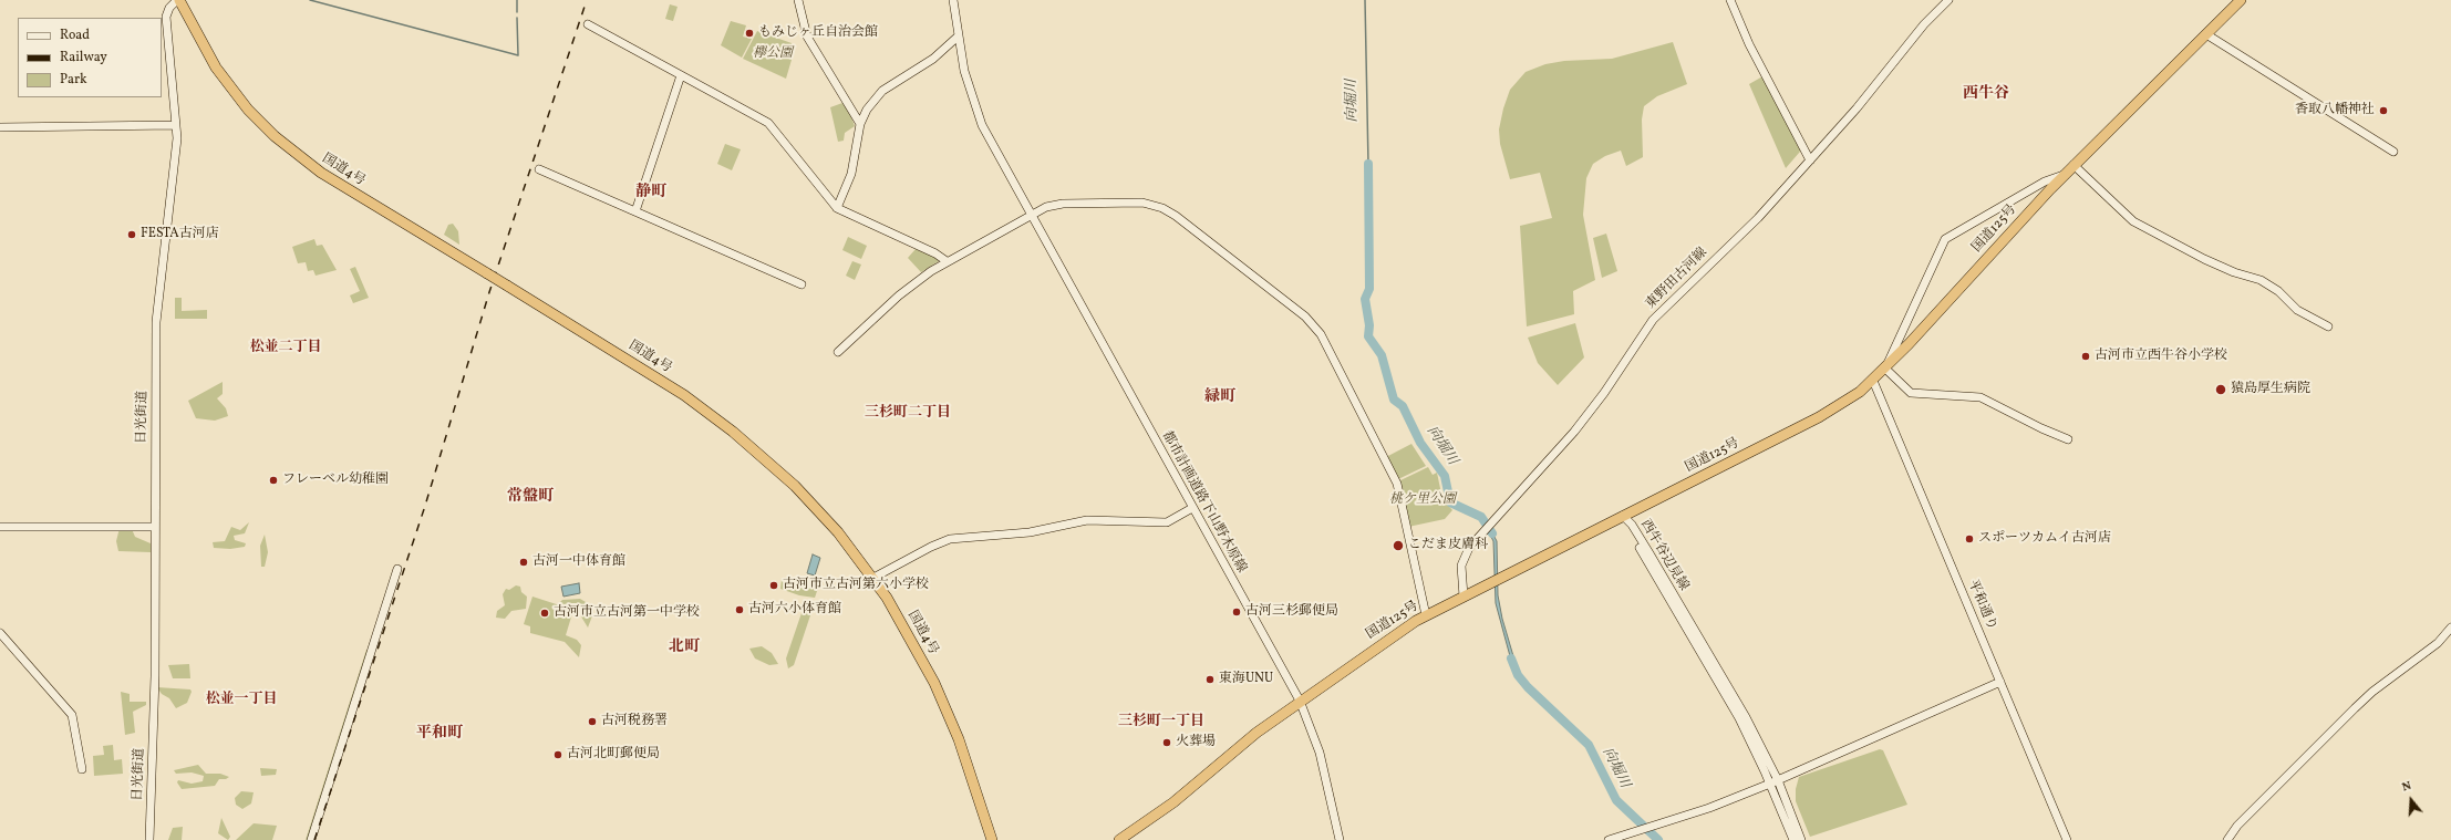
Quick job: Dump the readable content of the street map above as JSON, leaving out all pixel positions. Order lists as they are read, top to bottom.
{
  "streets": {
    "highway": ["国道4号", "国道125号"],
    "street": [
      "東野田古河線",
      "日光街道",
      "都市計画道路下山野木原線",
      "西牛谷辺見線",
      "平和通り"
    ]
  },
  "crossings": [
    ["国道4号", "日光街道"],
    ["国道125号", "東野田古河線"],
    ["国道125号", "都市計画道路下山野木原線"],
    ["国道125号", "西牛谷辺見線"],
    ["国道125号", "平和通り"]
  ],
  "districts": [
    "西牛谷",
    "静町",
    "松並二丁目",
    "緑町",
    "三杉町二丁目",
    "常盤町",
    "北町",
    "松並一丁目",
    "三杉町一丁目",
    "平和町"
  ],
  "water": ["向堀川"],
  "parks": ["欅公園", "桃ケ里公園"],
  "places": [
    "もみじヶ丘自治会館",
    "香取八幡神社",
    "FESTA古河店",
    "古河市立西牛谷小学校",
    "猿島厚生病院",
    "フレーベル幼稚園",
    "スポーツカムイ古河店",
    "こだま皮膚科",
    "古河一中体育館",
    "古河市立古河第六小学校",
    "古河六小体育館",
    "古河三杉郵便局",
    "古河市立古河第一中学校",
    "東海UNU",
    "古河税務署",
    "火葬場",
    "古河北町郵便局"
  ],
  "legend": ["Road", "Railway", "Park"],
  "north": "top"
}
